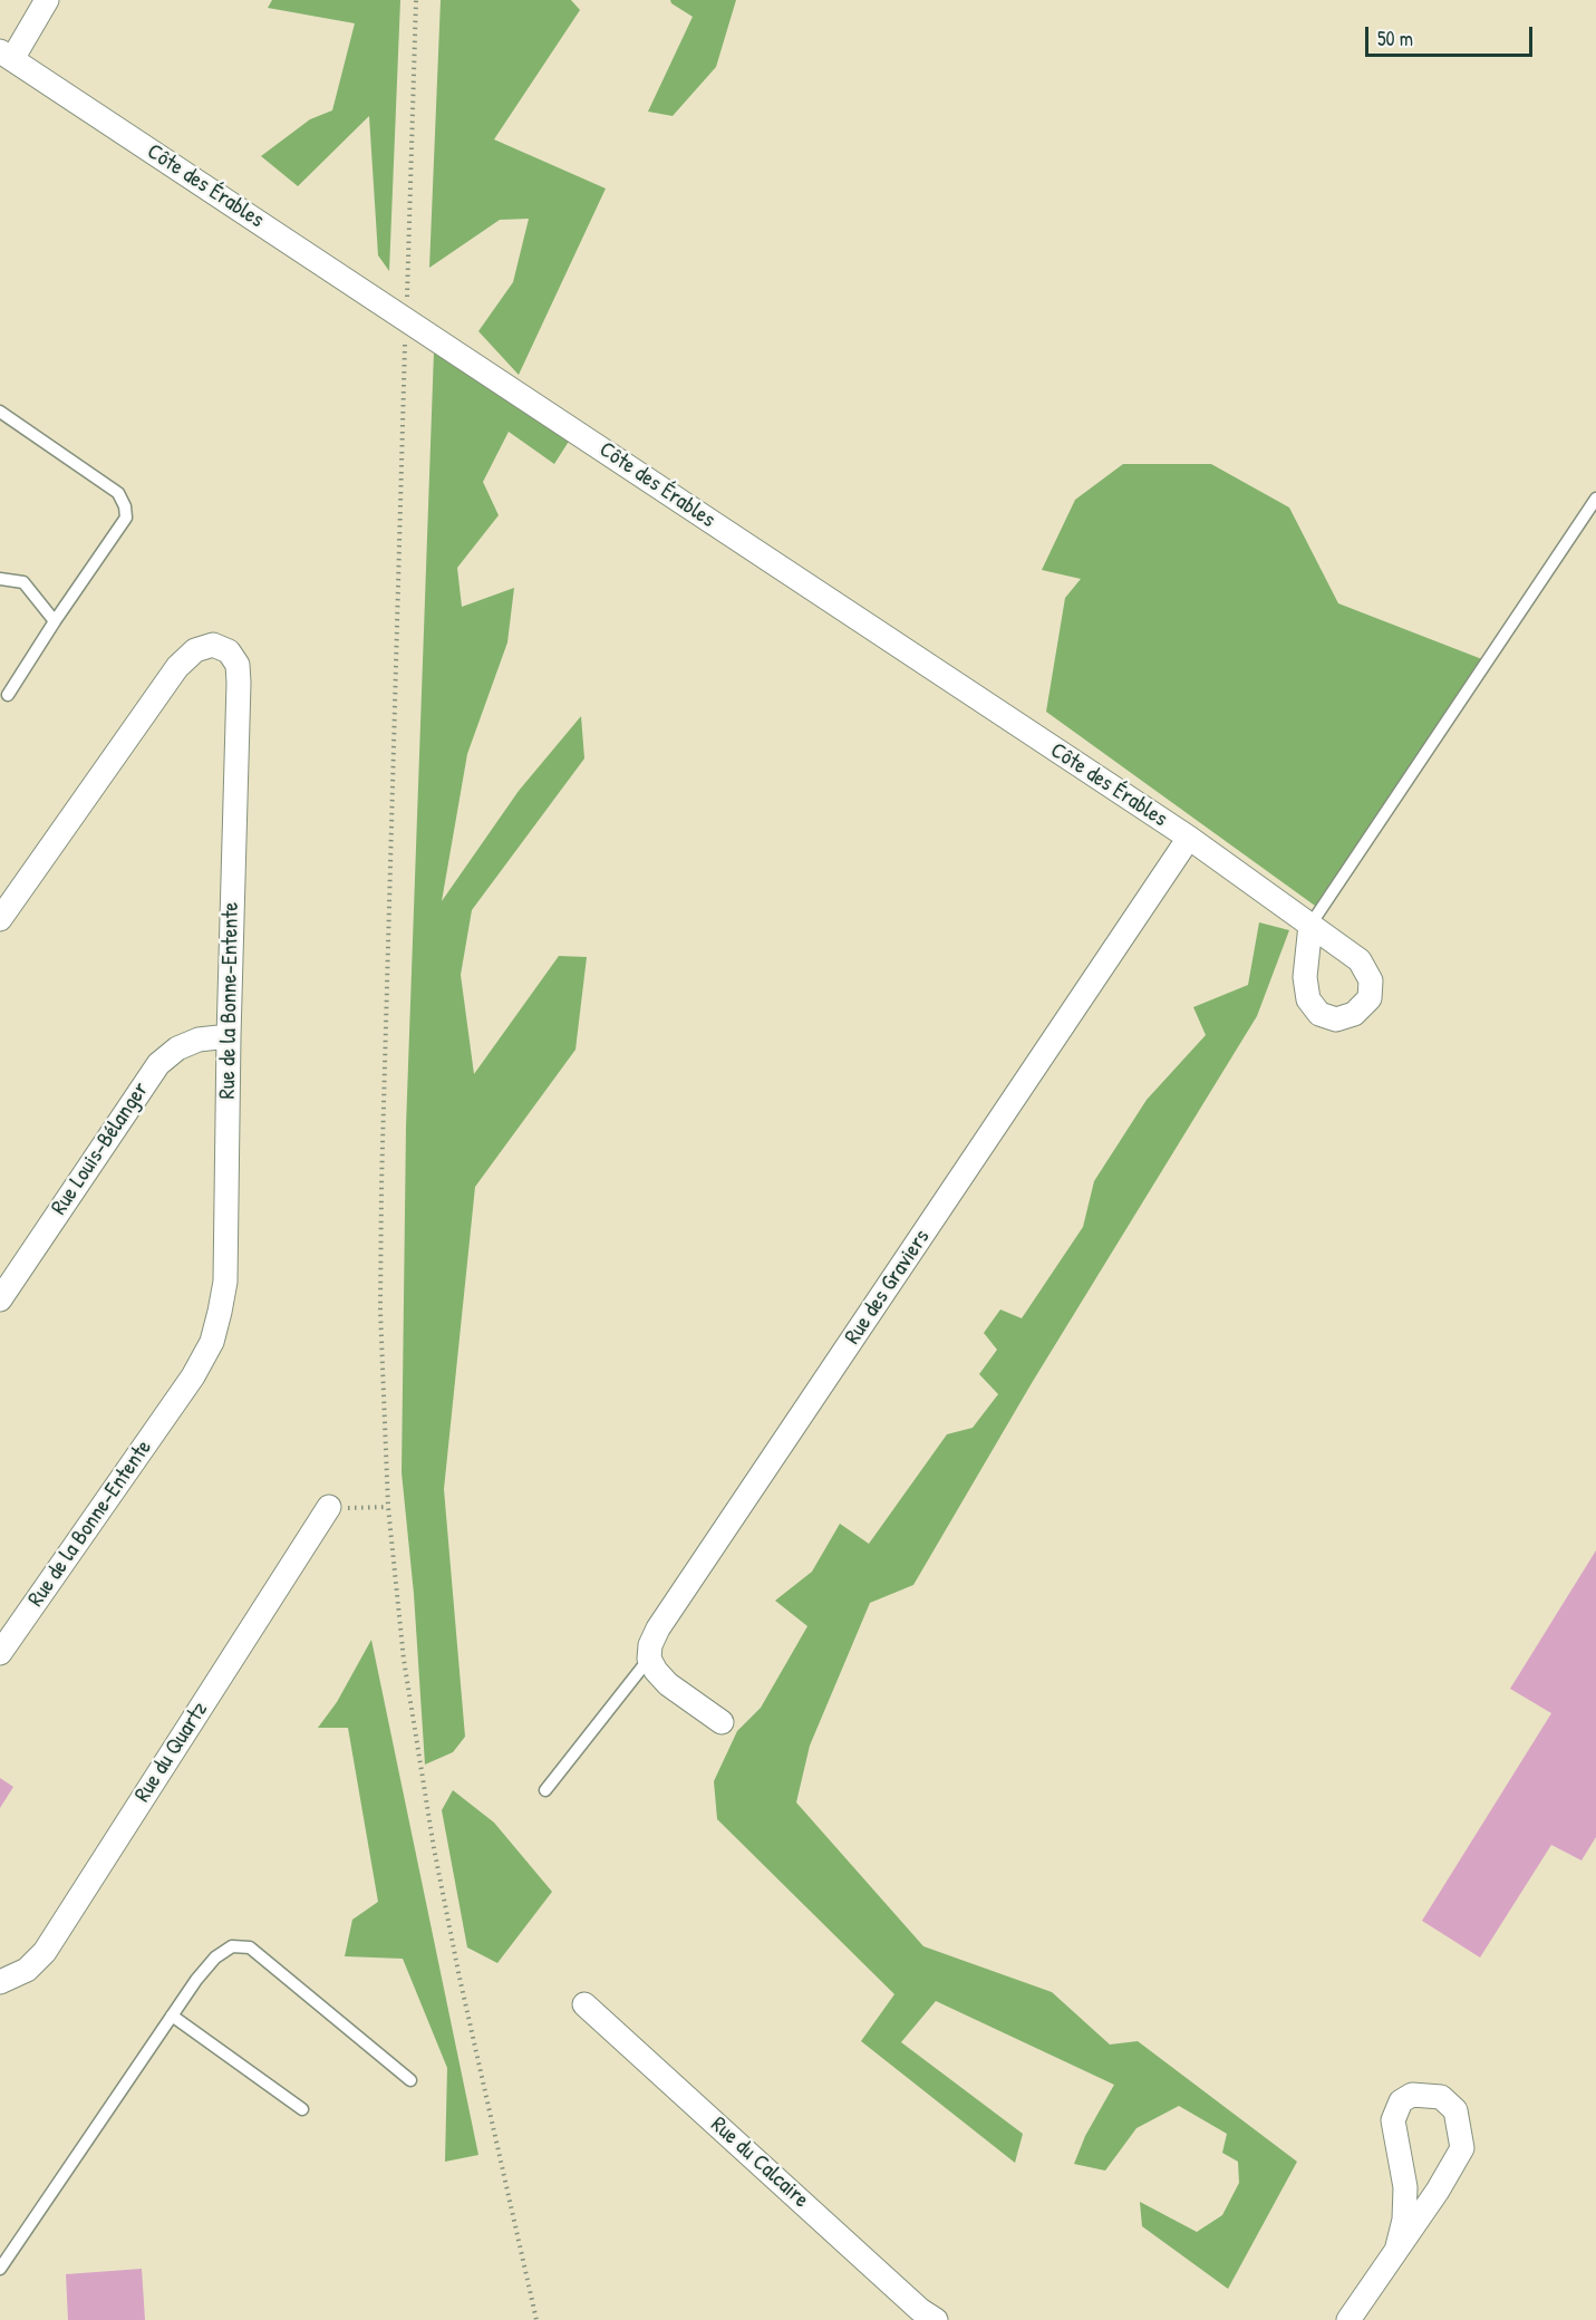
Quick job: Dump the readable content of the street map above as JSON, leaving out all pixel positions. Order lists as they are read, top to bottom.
{
  "streets": {
    "street": [
      "Côte des Érables",
      "Rue de la Bonne-Entente",
      "Rue Louis-Bélanger",
      "Rue des Graviers",
      "Rue du Quartz",
      "Rue du Calcaire"
    ]
  },
  "crossings": [
    ["Côte des Érables", "Rue des Graviers"],
    ["Rue de la Bonne-Entente", "Rue Louis-Bélanger"]
  ],
  "scale_bar": "50 m"
}
